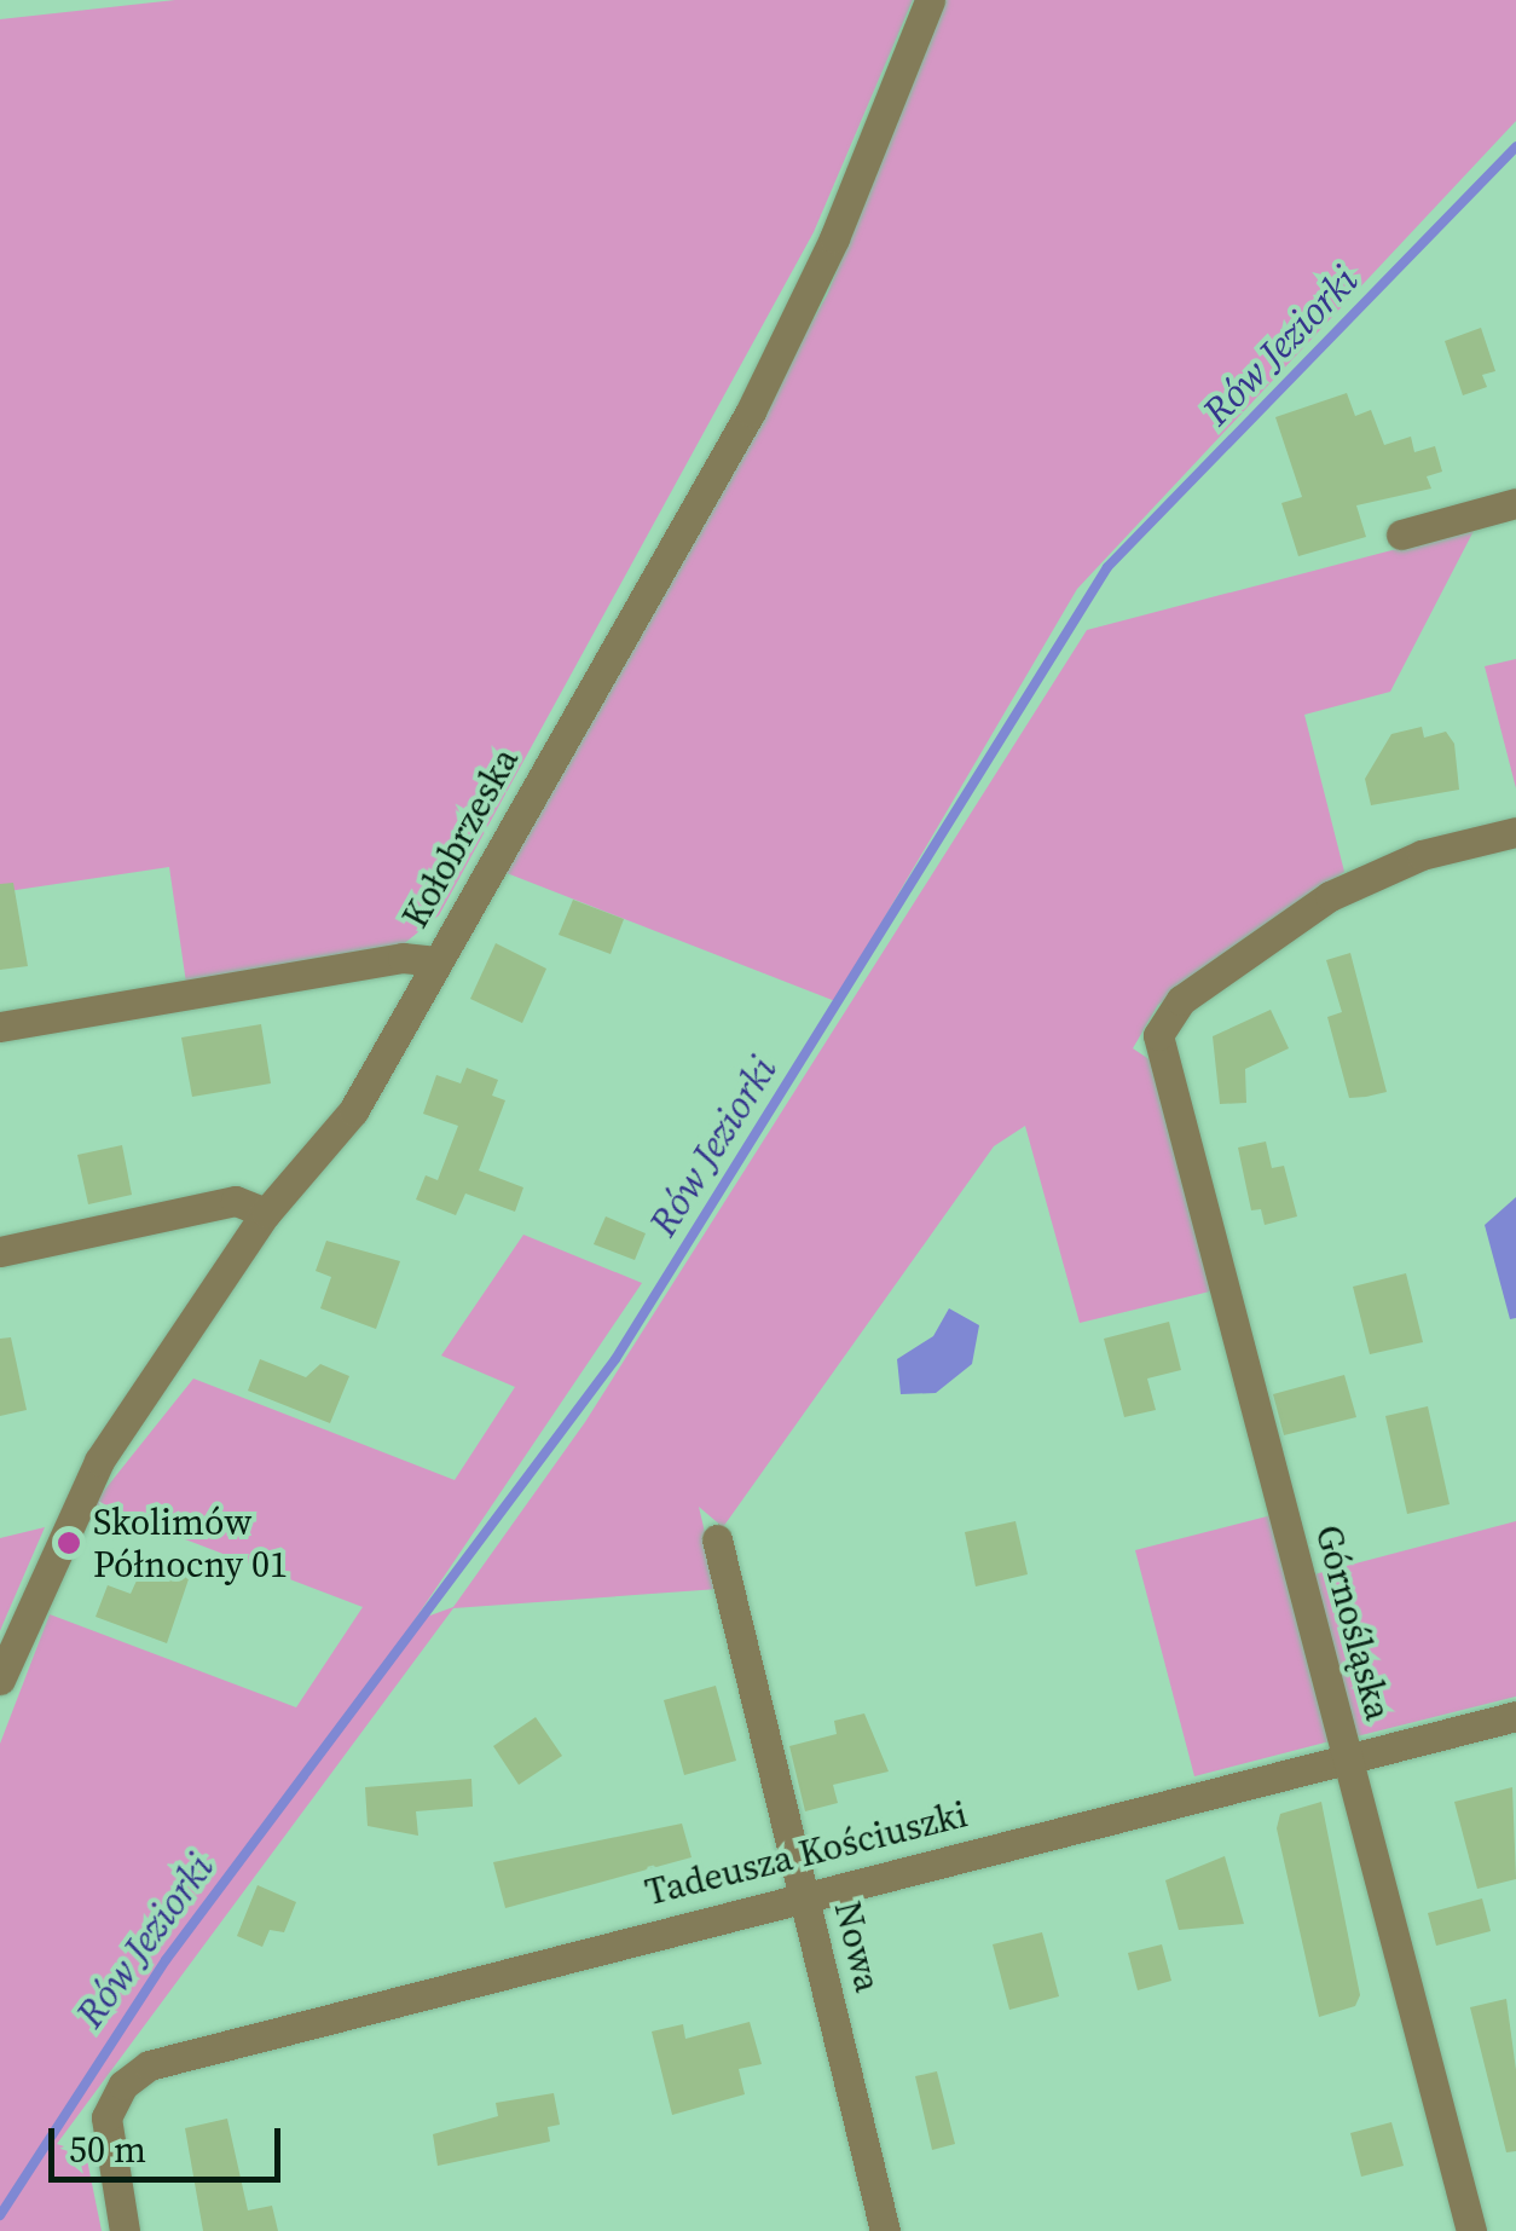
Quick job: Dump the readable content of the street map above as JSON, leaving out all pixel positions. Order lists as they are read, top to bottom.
{
  "streets": {
    "street": [
      "Kołobrzeska",
      "Górnośląska",
      "Tadeusza Kościuszki",
      "Nowa"
    ]
  },
  "crossings": [
    ["Górnośląska", "Tadeusza Kościuszki"],
    ["Tadeusza Kościuszki", "Nowa"]
  ],
  "water": ["Rów Jeziorki"],
  "places": ["Skolimów Północny 01"],
  "scale_bar": "50 m"
}
